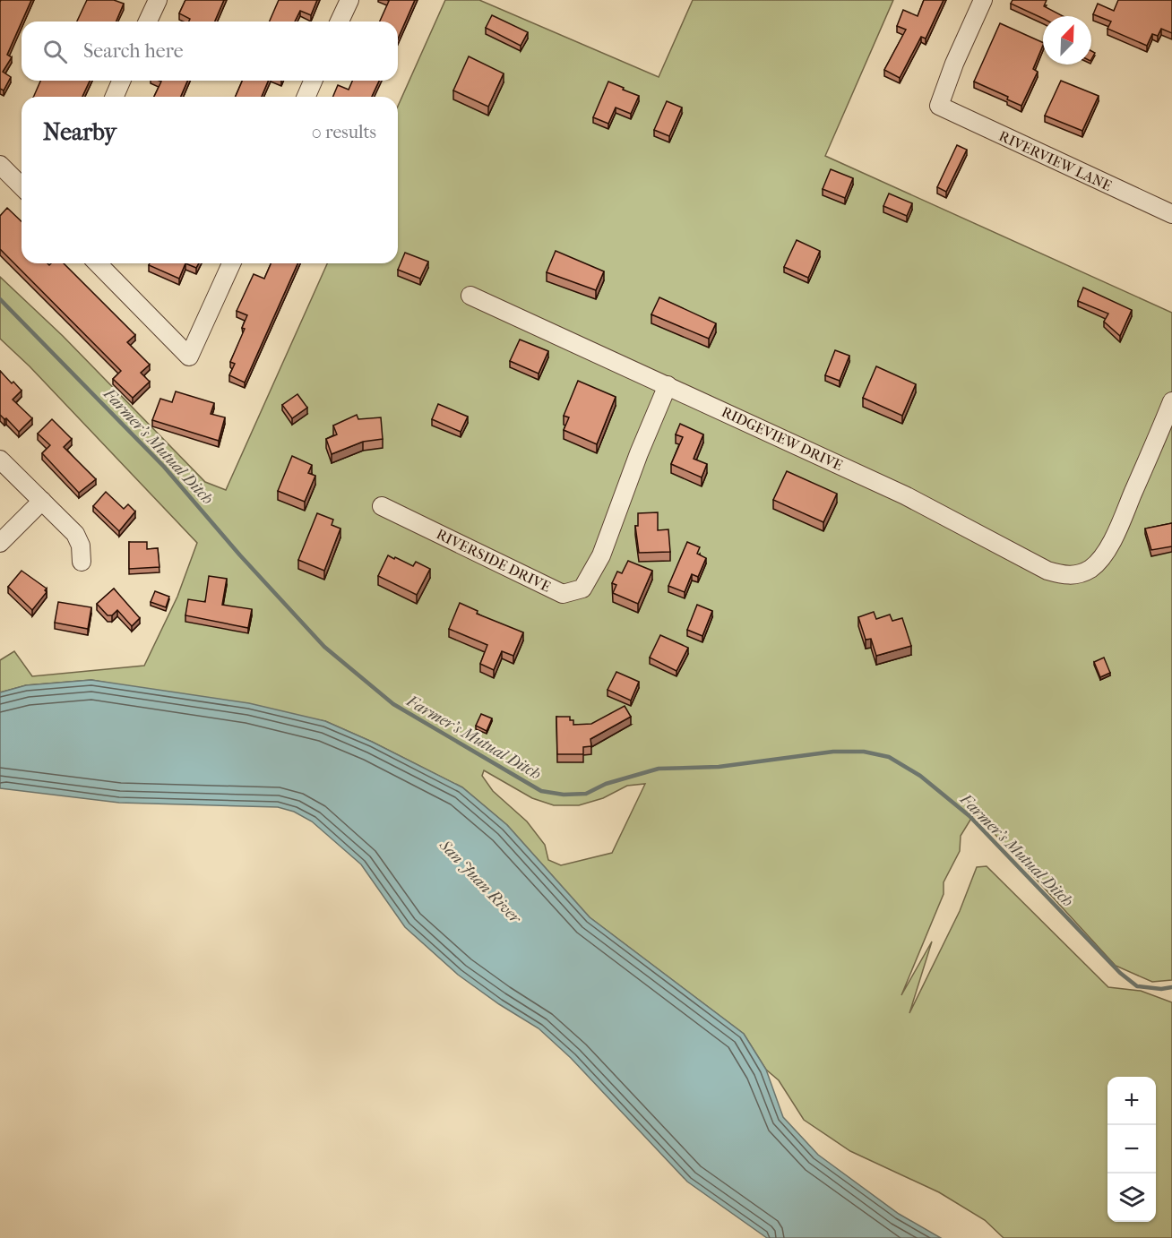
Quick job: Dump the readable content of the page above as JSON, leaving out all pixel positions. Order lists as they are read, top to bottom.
{
  "streets": {
    "street": ["RIVERVIEW LANE", "RIDGEVIEW DRIVE", "RIVERSIDE DRIVE"]
  },
  "crossings": [
    ["RIDGEVIEW DRIVE", "RIVERSIDE DRIVE"]
  ],
  "water": ["Farmer's Mutual Ditch", "San Juan River"],
  "north": "top right",
  "page": {
    "search": "Search here",
    "heading": ["Nearby", "0 results"],
    "map_buttons": ["+", "−"]
  }
}
